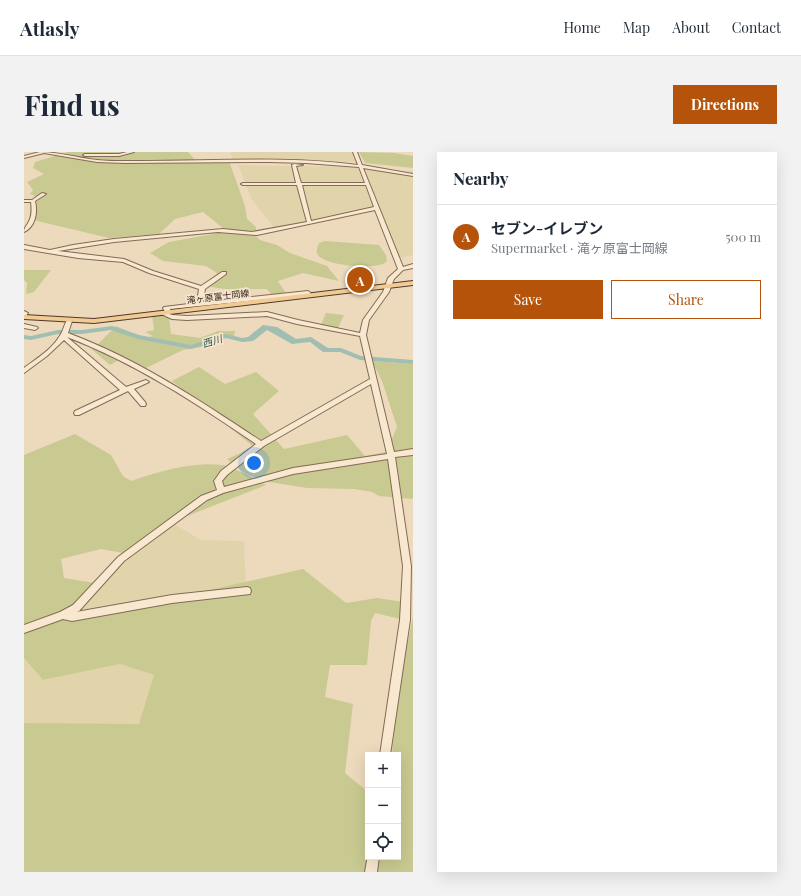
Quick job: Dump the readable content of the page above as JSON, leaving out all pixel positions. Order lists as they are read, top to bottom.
{
  "streets": {
    "main road": ["滝ヶ原富士岡線"]
  },
  "water": ["西川"],
  "page": {
    "header": "Atlasly",
    "nav": [
      "Home",
      "Map",
      "About",
      "Contact"
    ],
    "buttons": [
      "Directions",
      ["Save", "Share"]
    ],
    "title": "Find us",
    "heading": "Nearby",
    "list": [
      {
        "mark": "A",
        "name": "セブン-イレブン",
        "note": "Supermarket · 滝ヶ原富士岡線",
        "value": "500 m"
      }
    ],
    "pins": "A",
    "map_buttons": ["+", "−"]
  }
}
